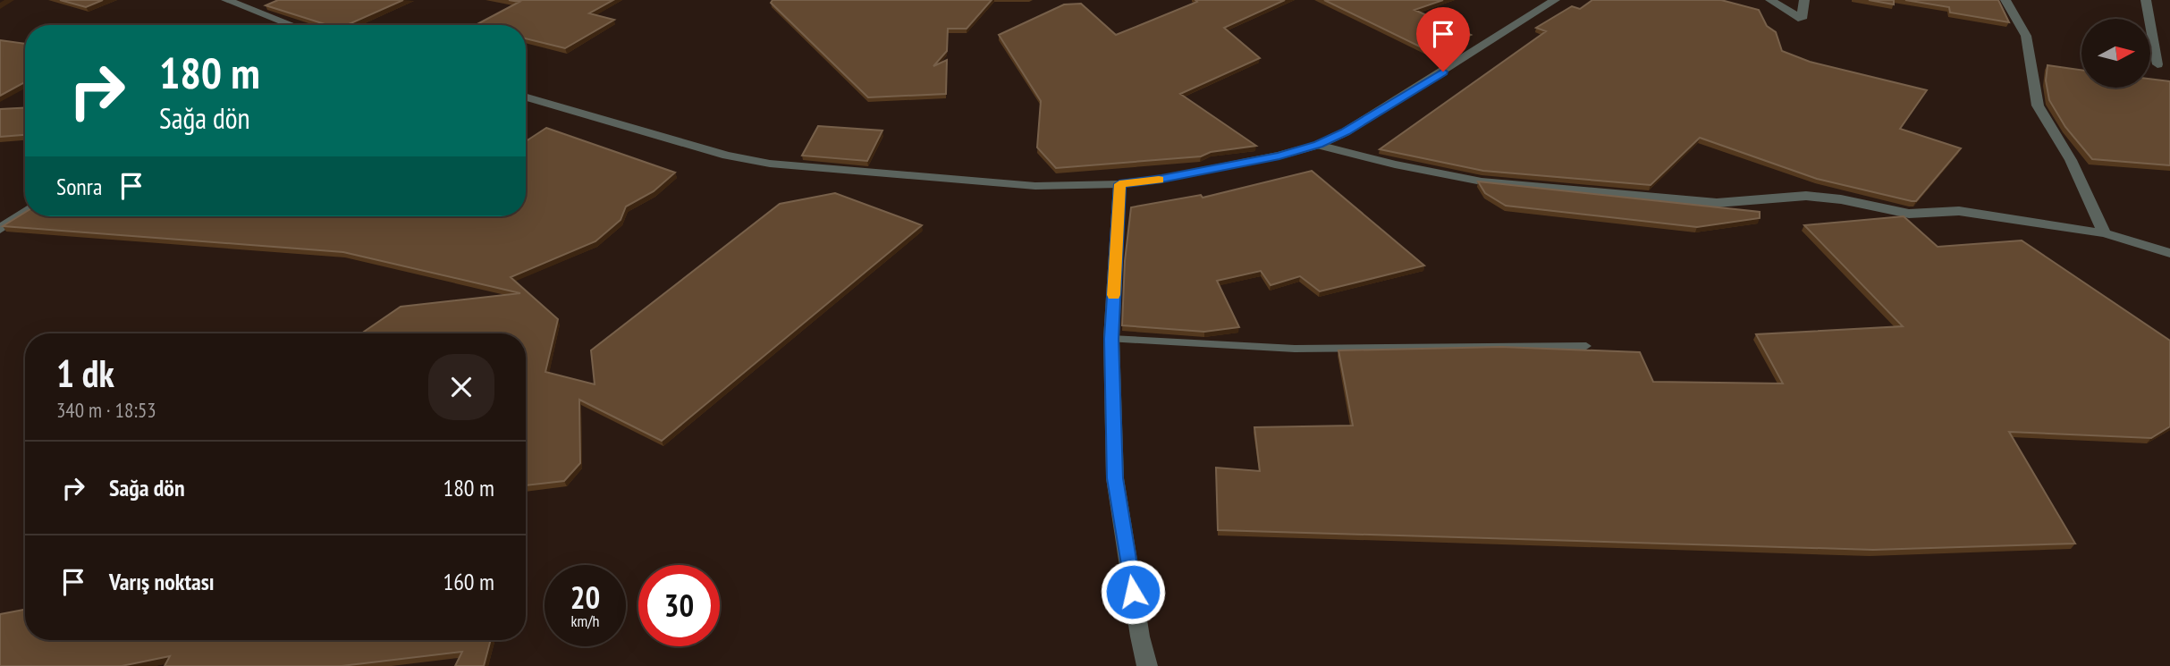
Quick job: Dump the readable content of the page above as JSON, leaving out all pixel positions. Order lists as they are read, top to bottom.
{
  "north": "right",
  "page": {
    "turn": ["180 m", "Sağa dön"],
    "then": "Sonra",
    "heading": ["1 dk", "340 m · 18:53"],
    "list": [
      {
        "name": "Sağa dön",
        "value": "180 m"
      },
      {
        "name": "Varış noktası",
        "value": "160 m"
      }
    ],
    "speed": "20 km/h",
    "limit": "30"
  }
}
